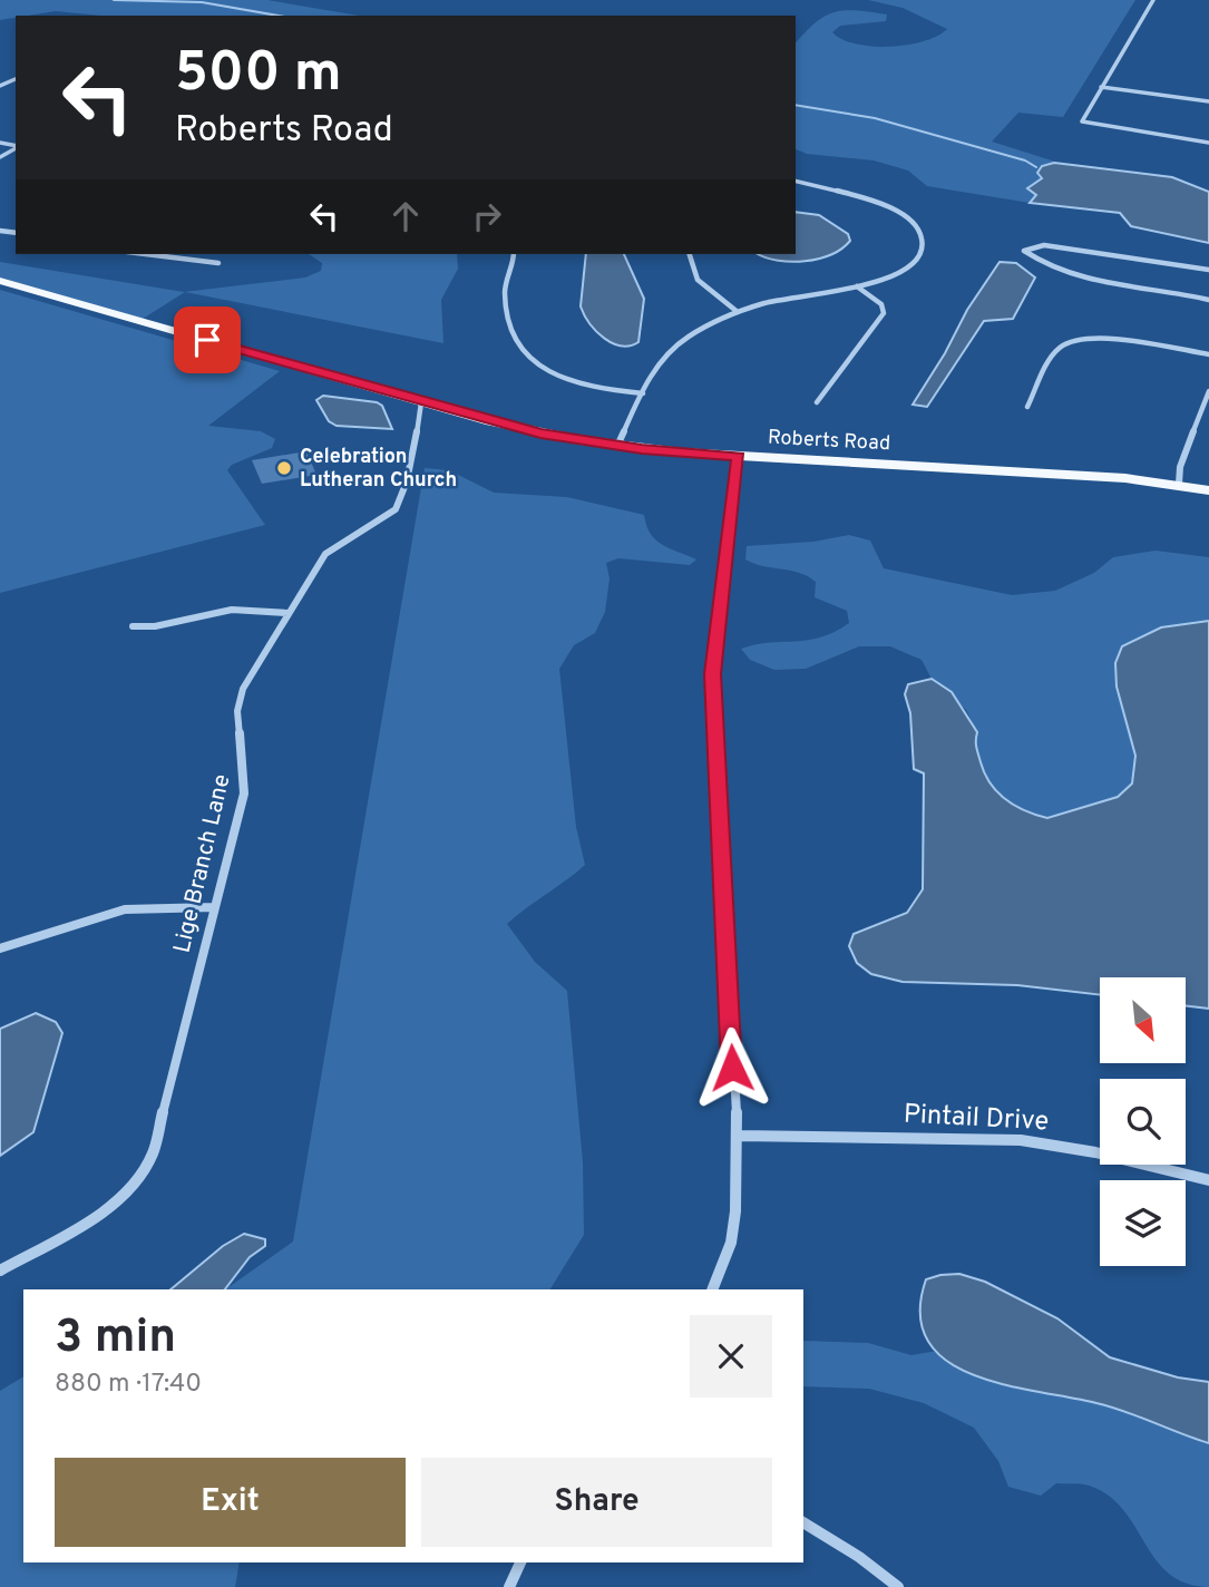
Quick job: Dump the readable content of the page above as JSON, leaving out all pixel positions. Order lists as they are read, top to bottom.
{
  "streets": {
    "main road": ["Roberts Road"],
    "street": ["Lige Branch Lane", "Pintail Drive"]
  },
  "crossings": [
    ["Roberts Road", "Lige Branch Lane"]
  ],
  "places": ["Celebration Lutheran Church"],
  "north": "bottom right",
  "page": {
    "turn": ["500 m", "Roberts Road"],
    "heading": ["3 min", "880 m · 17:40"],
    "buttons": ["Exit", "Share"]
  }
}
